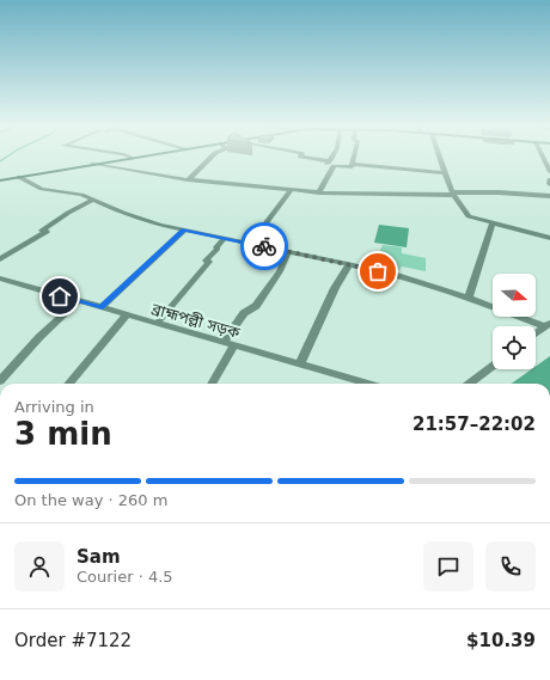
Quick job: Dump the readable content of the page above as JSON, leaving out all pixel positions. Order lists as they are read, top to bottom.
{
  "streets": {
    "street": ["ব্রাহ্মপল্লী সড়ক"]
  },
  "north": "right",
  "page": {
    "heading": ["3 min", "Arriving in", "21:57–22:02"],
    "panel": [
      "Sam",
      "Courier · 4.5",
      "Order #7122",
      "$10.39"
    ],
    "bar": "On the way · 260 m"
  }
}
